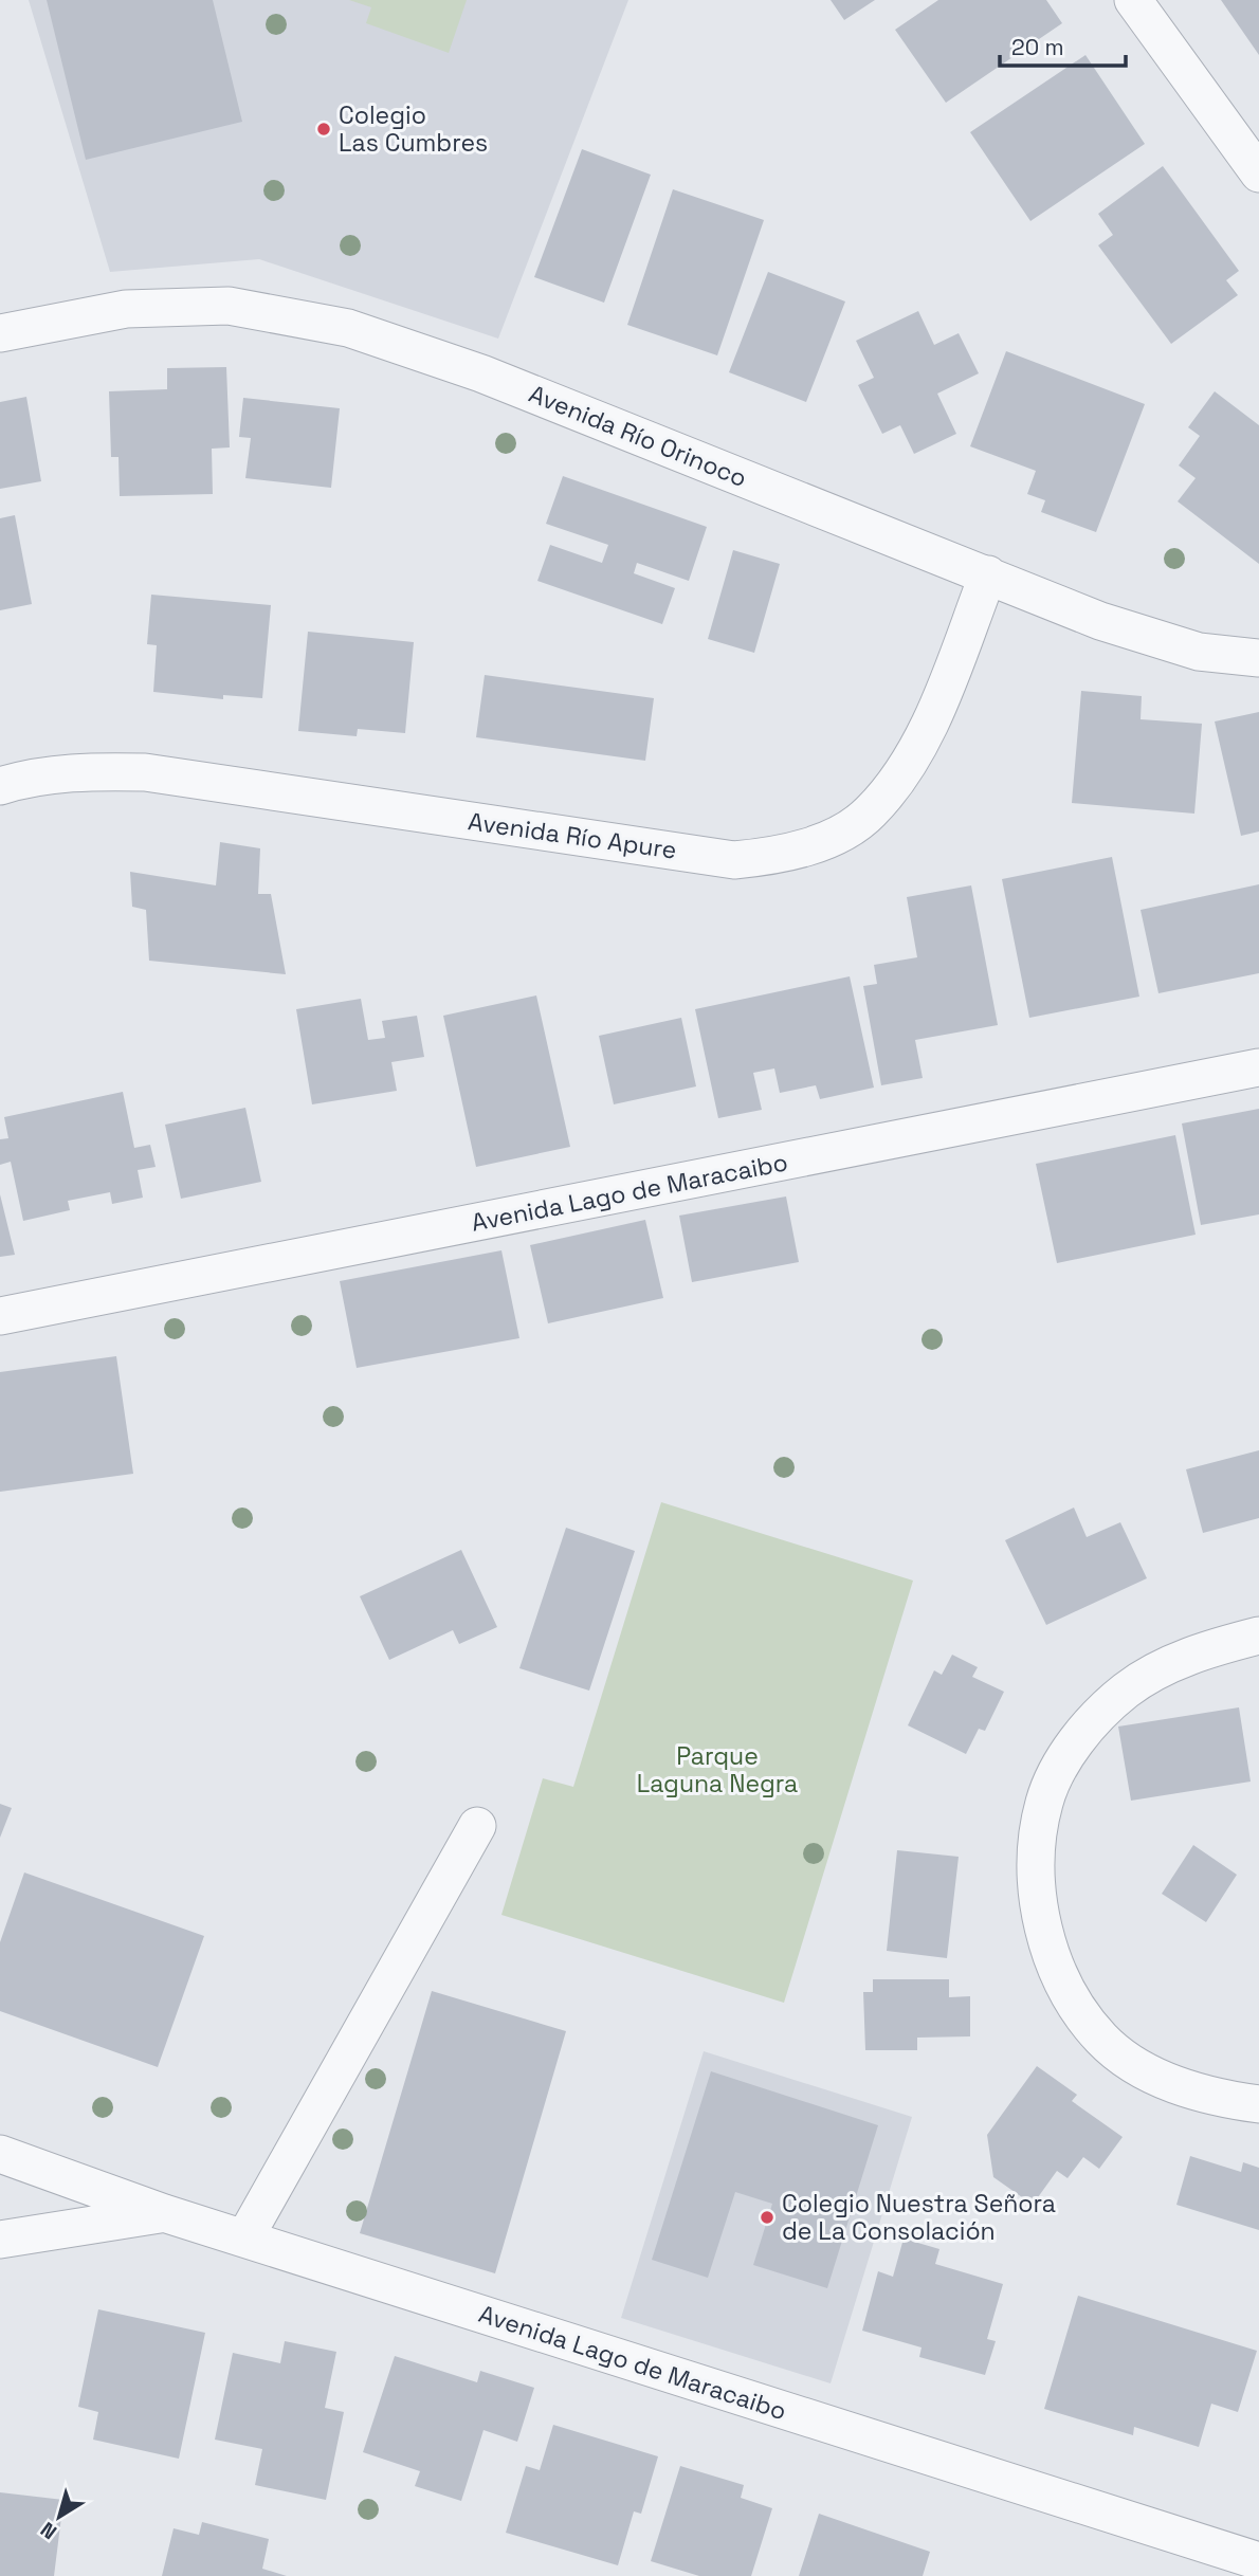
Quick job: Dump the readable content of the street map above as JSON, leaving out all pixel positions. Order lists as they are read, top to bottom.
{
  "streets": {
    "street": ["Avenida Río Orinoco", "Avenida Río Apure", "Avenida Lago de Maracaibo"]
  },
  "crossings": [
    ["Avenida Río Orinoco", "Avenida Río Apure"]
  ],
  "parks": ["Parque Laguna Negra"],
  "places": ["Colegio Las Cumbres", "Colegio Nuestra Señora de La Consolación"],
  "scale_bar": "20 m",
  "north": "bottom left"
}
